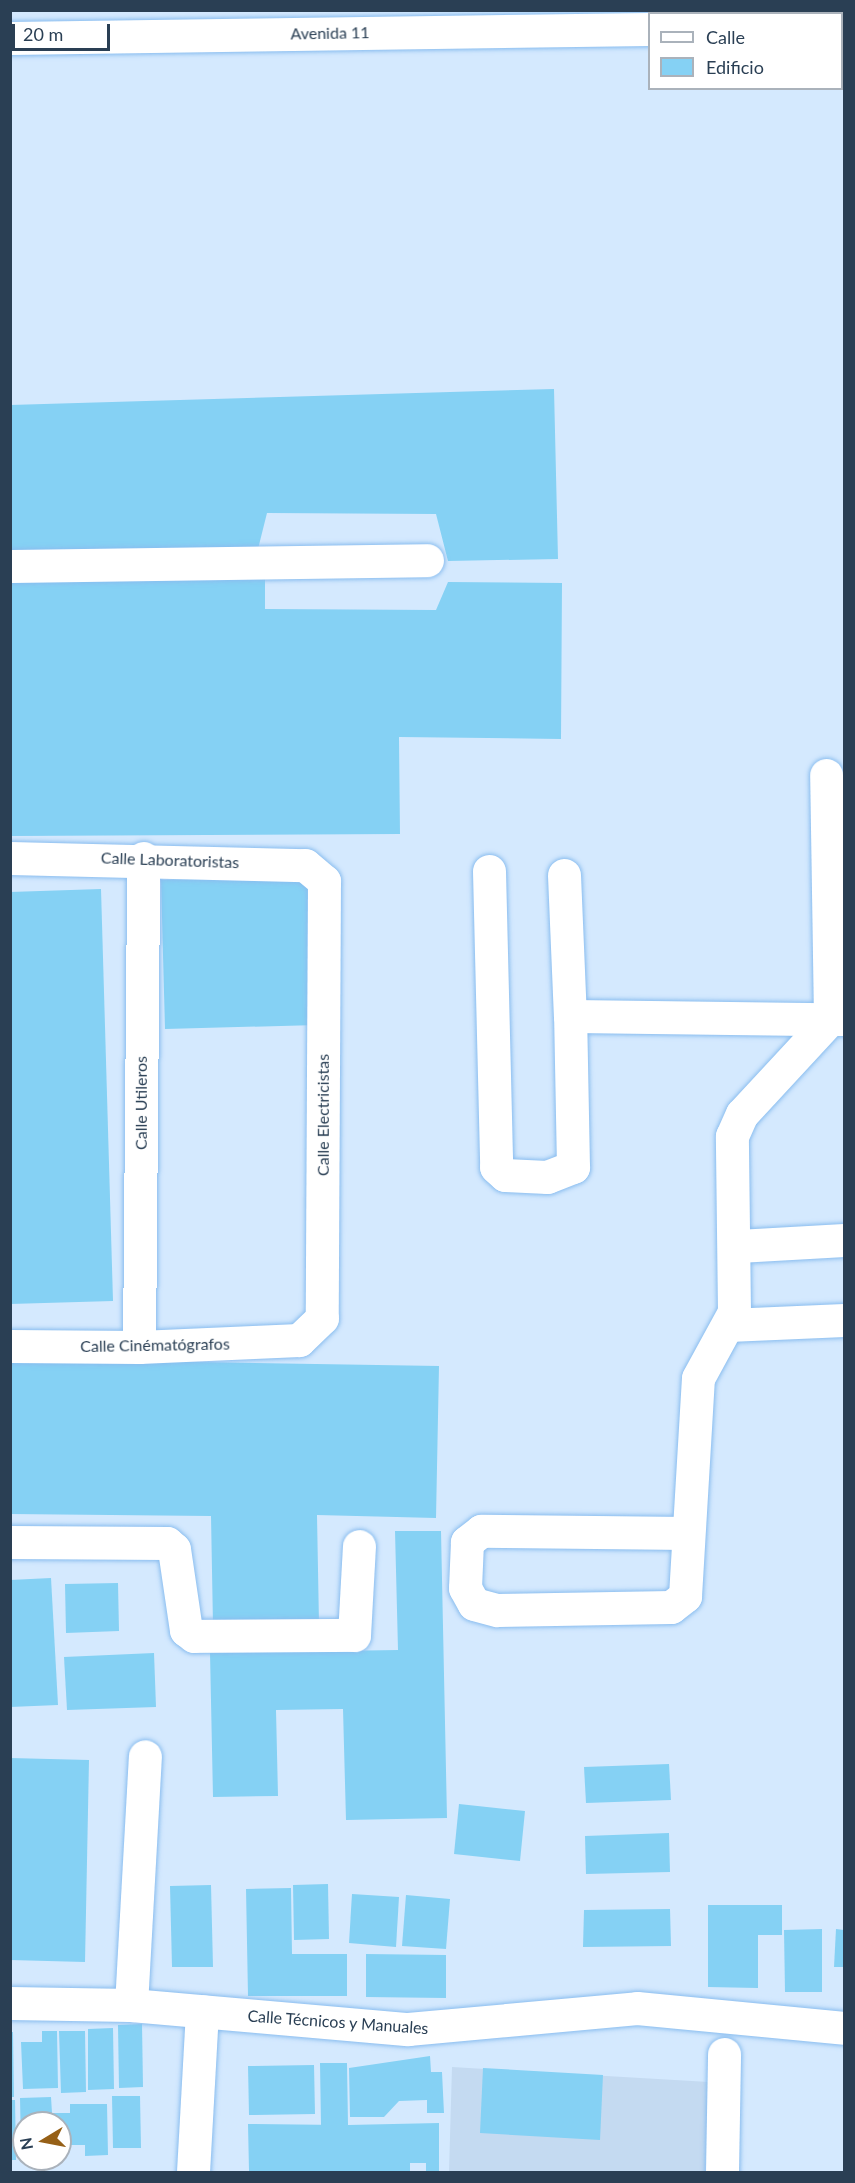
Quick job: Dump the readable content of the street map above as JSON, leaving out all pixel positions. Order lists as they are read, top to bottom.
{
  "streets": {
    "street": [
      "Avenida 11",
      "Calle Laboratoristas",
      "Calle Utileros",
      "Calle Electricistas",
      "Calle Cinématógrafos",
      "Calle Técnicos y Manuales"
    ]
  },
  "crossings": [
    ["Calle Laboratoristas", "Calle Utileros"],
    ["Calle Laboratoristas", "Calle Electricistas"],
    ["Calle Utileros", "Calle Cinématógrafos"],
    ["Calle Electricistas", "Calle Cinématógrafos"]
  ],
  "legend": ["Calle", "Edificio"],
  "scale_bar": "20 m",
  "north": "left"
}
